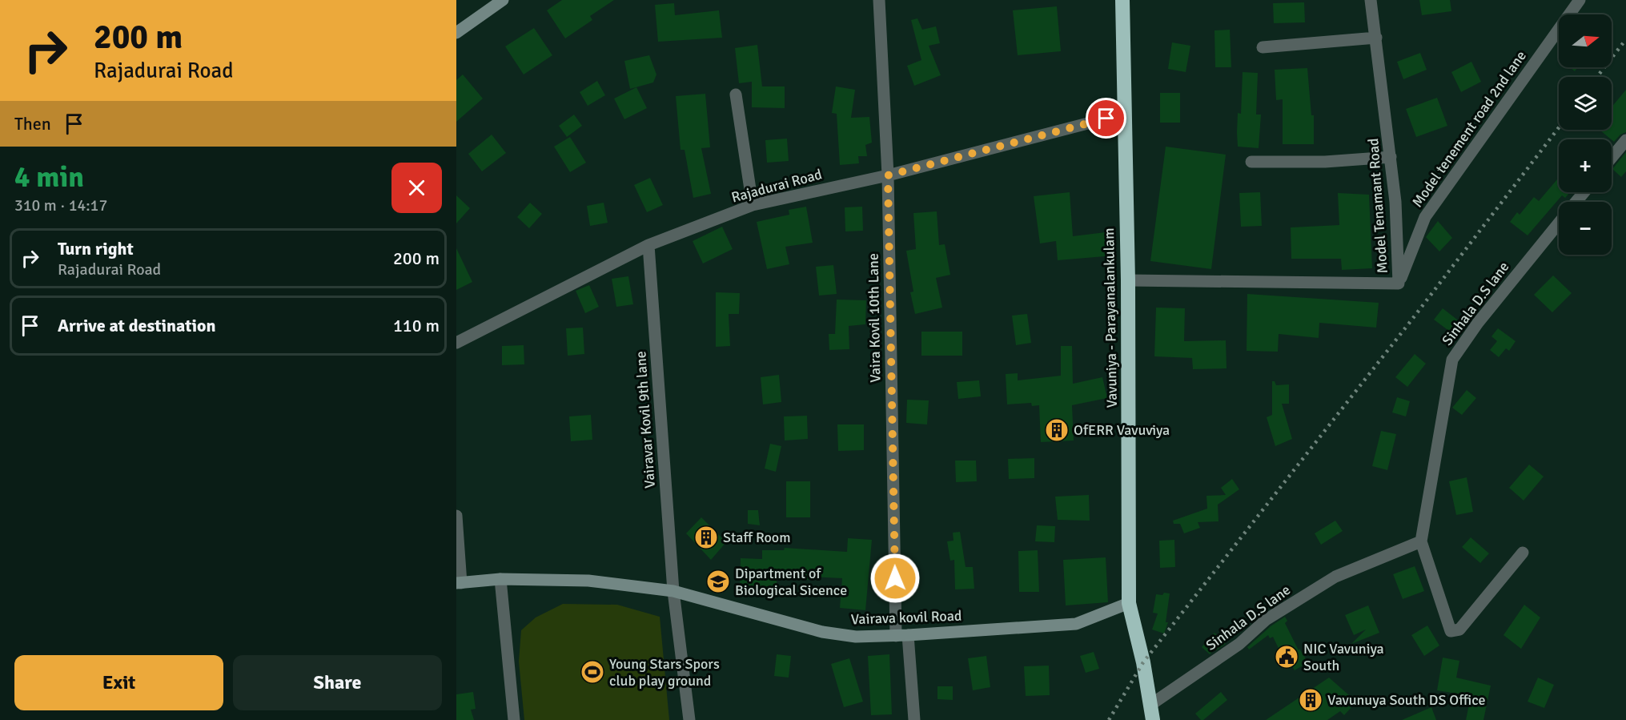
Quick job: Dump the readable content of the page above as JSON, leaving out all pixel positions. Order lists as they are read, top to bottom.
{
  "streets": {
    "highway": ["Vavuniya - Parayanalankulam"],
    "street": [
      "Model tenement road 2nd lane",
      "Rajadurai Road",
      "Model Tenamant Road",
      "Sinhala D.S lane",
      "Vaira Kovil 10th Lane",
      "Vairavar Kovil 9th lane",
      "Vairava kovil Road"
    ]
  },
  "crossings": [
    ["Model tenement road 2nd lane", "Model Tenamant Road"],
    ["Rajadurai Road", "Vaira Kovil 10th Lane"],
    ["Rajadurai Road", "Vavuniya - Parayanalankulam"],
    ["Rajadurai Road", "Vairavar Kovil 9th lane"],
    ["Model Tenamant Road", "Vavuniya - Parayanalankulam"],
    ["Sinhala D.S lane", "Vavuniya - Parayanalankulam"],
    ["Vaira Kovil 10th Lane", "Vairava kovil Road"],
    ["Vavuniya - Parayanalankulam", "Vairava kovil Road"],
    ["Vairavar Kovil 9th lane", "Vairava kovil Road"]
  ],
  "places": {
    "building": ["OfERR Vavuviya", "Staff Room", "Vavunuya South DS Office"],
    "school or university": ["Dipartment of Biological Sicence"],
    "public building": ["NIC Vavuniya South"],
    "sports": ["Young Stars Spors club play ground"]
  },
  "north": "right",
  "page": {
    "turn": ["200 m", "Rajadurai Road"],
    "map_buttons": ["+", "−"],
    "then": "Then",
    "heading": ["4 min", "310 m · 14:17"],
    "list": [
      {
        "name": "Turn right",
        "note": "Rajadurai Road",
        "value": "200 m"
      },
      {
        "name": "Arrive at destination",
        "value": "110 m"
      }
    ],
    "buttons": ["Exit", "Share"]
  }
}
